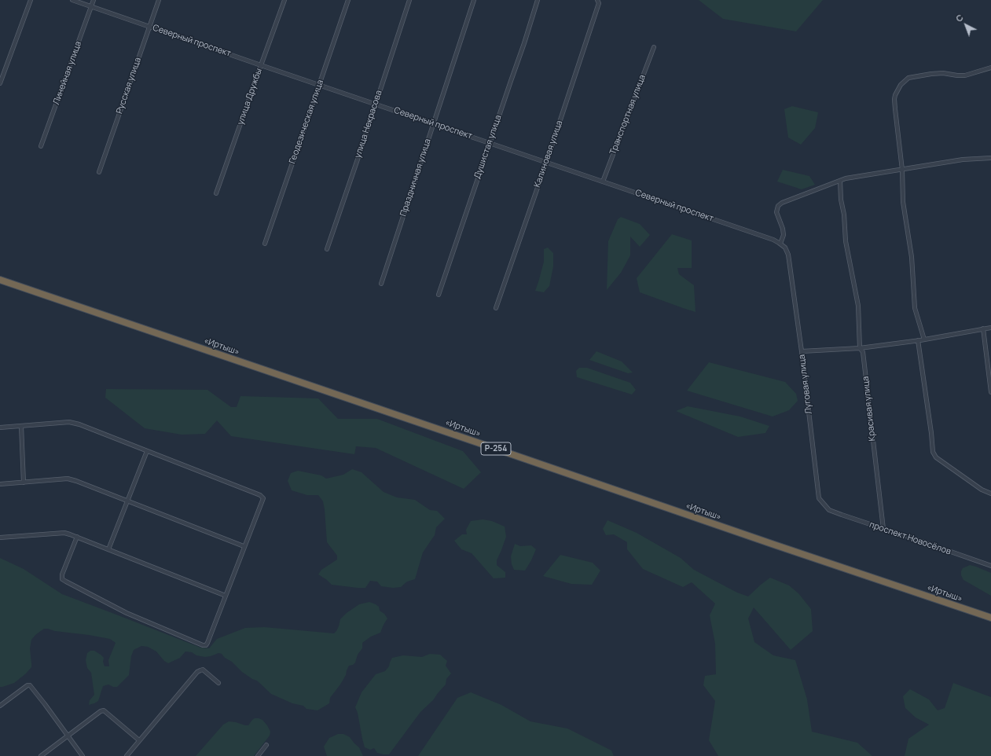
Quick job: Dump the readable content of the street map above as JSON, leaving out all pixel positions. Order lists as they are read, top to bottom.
{
  "streets": {
    "highway": ["«Иртыш»", "Р-254"],
    "street": [
      "Северный проспект",
      "Линейная улица",
      "Русская улица",
      "улица Дружбы",
      "Транспортная улица",
      "Геодезическая улица",
      "улица Некрасова",
      "Душистая улица",
      "Калиновая улица",
      "Праздничная улица",
      "Луговая улица",
      "Красивая улица",
      "проспект Новосёлов"
    ]
  },
  "crossings": [
    ["Северный проспект", "Линейная улица"],
    ["Северный проспект", "Русская улица"],
    ["Северный проспект", "улица Дружбы"],
    ["Северный проспект", "Транспортная улица"],
    ["Северный проспект", "Геодезическая улица"],
    ["Северный проспект", "улица Некрасова"],
    ["Северный проспект", "Душистая улица"],
    ["Северный проспект", "Калиновая улица"],
    ["Северный проспект", "Праздничная улица"],
    ["Северный проспект", "Луговая улица"],
    ["Луговая улица", "проспект Новосёлов"],
    ["Красивая улица", "проспект Новосёлов"]
  ],
  "north": "top left"
}
